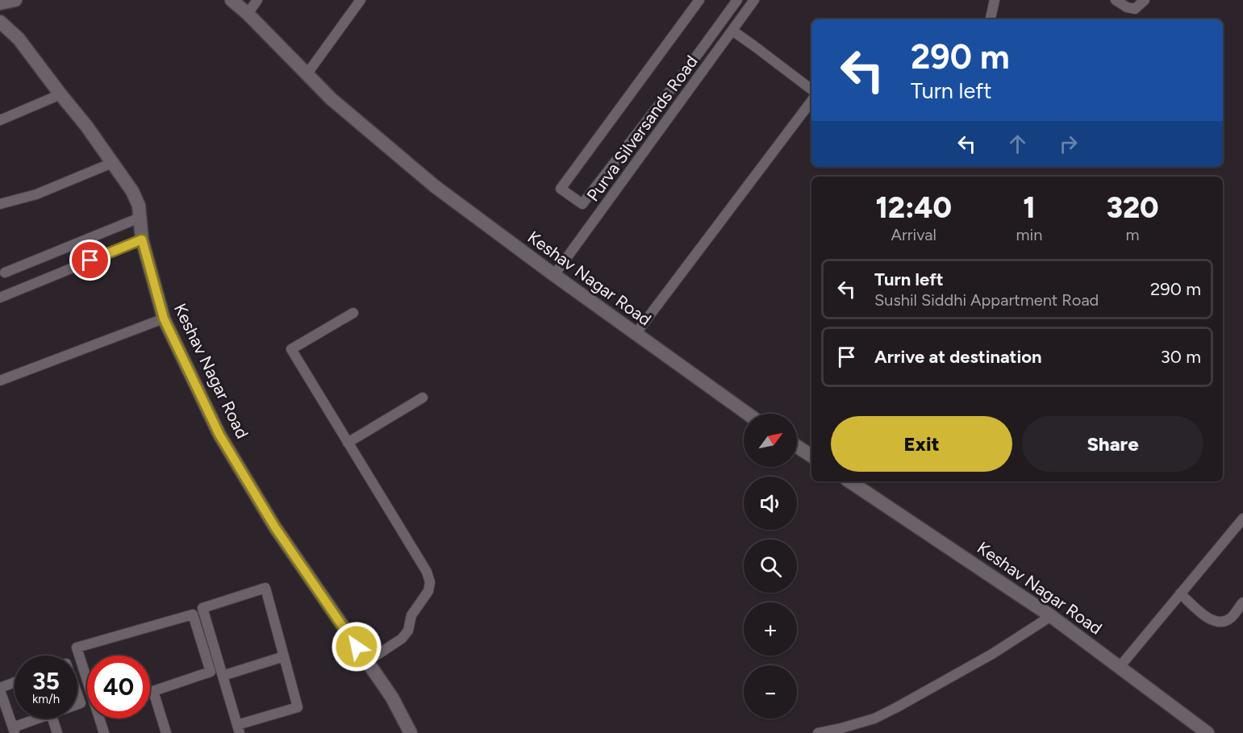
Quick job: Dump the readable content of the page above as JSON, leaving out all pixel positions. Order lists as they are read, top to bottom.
{
  "streets": {
    "street": ["Purva Silversands Road", "Keshav Nagar Road"]
  },
  "crossings": [
    ["Purva Silversands Road", "Keshav Nagar Road"]
  ],
  "north": "top right",
  "page": {
    "turn": ["290 m", "Turn left"],
    "eta": [
      "12:40",
      "Arrival",
      "1",
      "min",
      "320",
      "m"
    ],
    "list": [
      {
        "name": "Turn left",
        "note": "Sushil Siddhi Appartment Road",
        "value": "290 m"
      },
      {
        "name": "Arrive at destination",
        "value": "30 m"
      }
    ],
    "buttons": ["Exit", "Share"],
    "map_buttons": ["+", "−"],
    "speed": "35 km/h",
    "limit": "40"
  }
}
